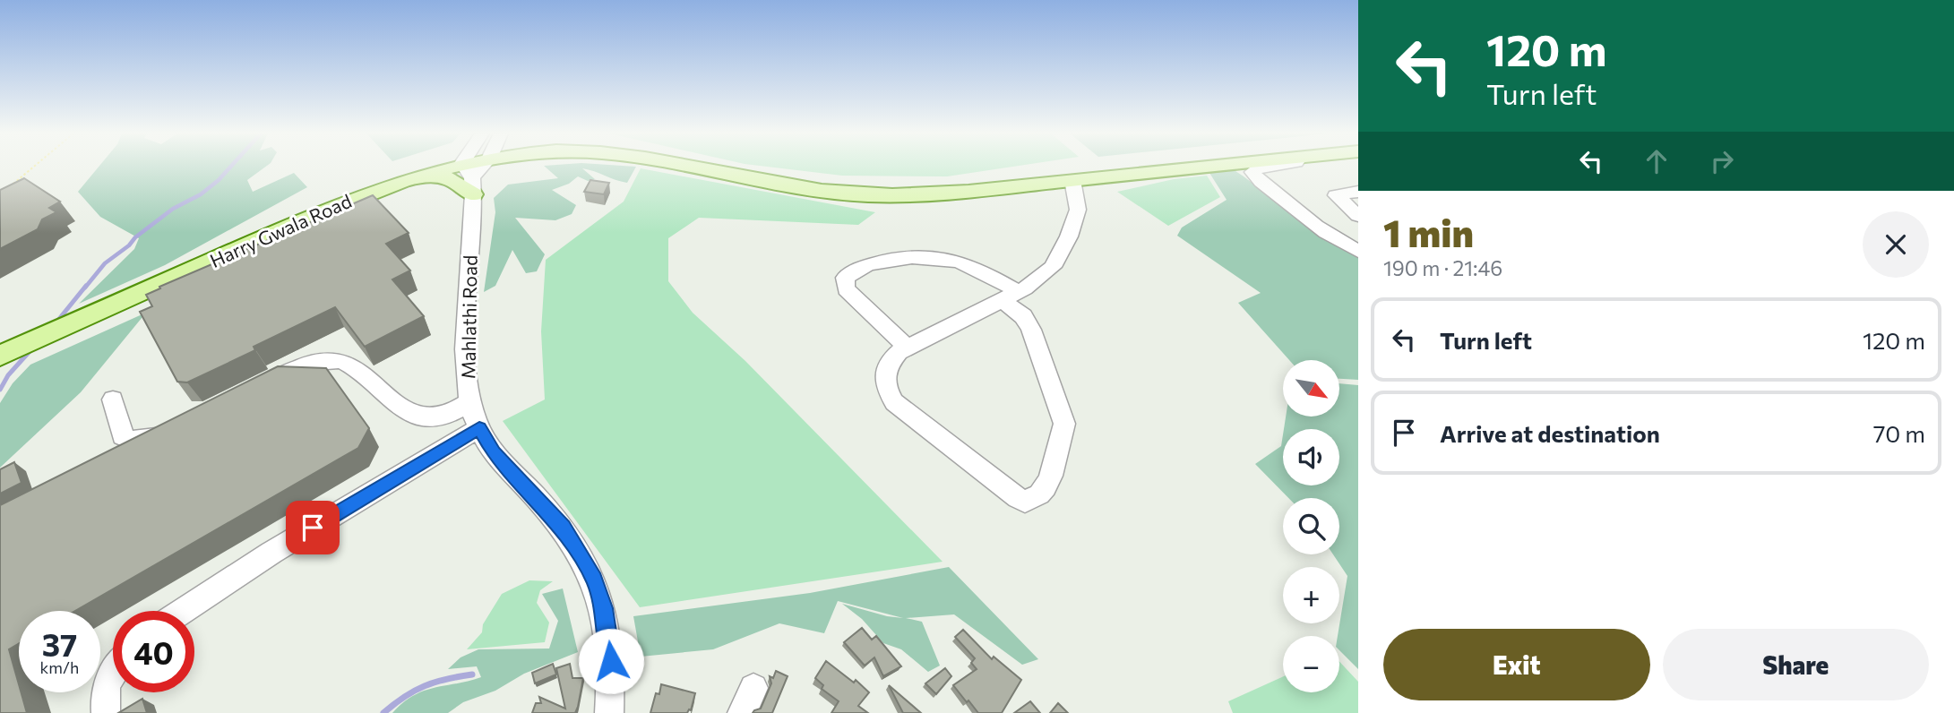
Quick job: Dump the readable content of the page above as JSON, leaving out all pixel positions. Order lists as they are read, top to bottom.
{
  "streets": {
    "main road": ["Harry Gwala Road"],
    "street": ["Mahlathi Road"]
  },
  "crossings": [
    ["Harry Gwala Road", "Mahlathi Road"]
  ],
  "north": "bottom right",
  "page": {
    "turn": ["120 m", "Turn left"],
    "heading": ["1 min", "190 m · 21:46"],
    "list": [
      {
        "name": "Turn left",
        "value": "120 m"
      },
      {
        "name": "Arrive at destination",
        "value": "70 m"
      }
    ],
    "map_buttons": ["+", "−"],
    "speed": "37 km/h",
    "limit": "40",
    "buttons": ["Exit", "Share"]
  }
}
